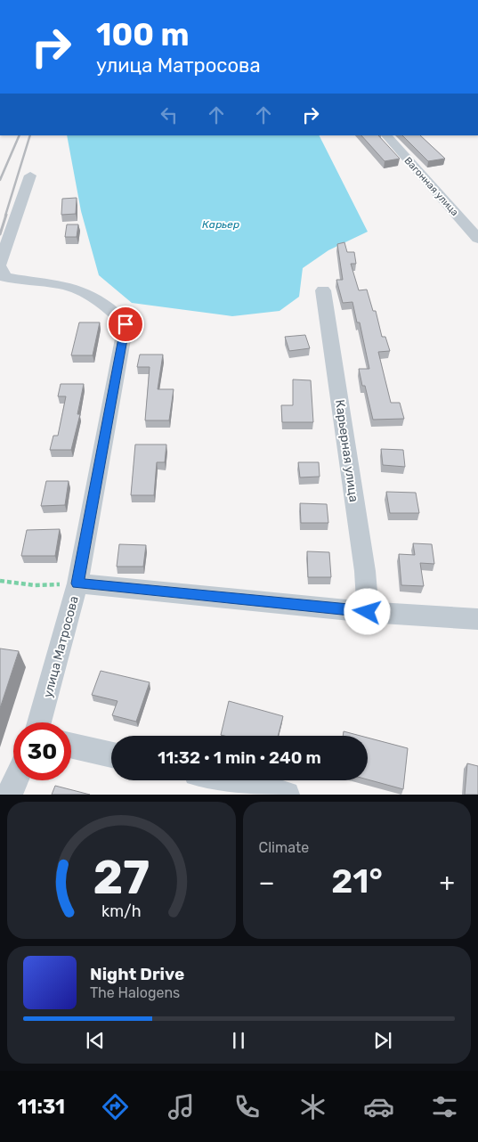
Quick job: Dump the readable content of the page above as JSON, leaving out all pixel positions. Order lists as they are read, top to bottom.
{
  "streets": {
    "street": ["Вагонная улица", "Карьерная улица", "улица Матросова"]
  },
  "water": ["Карьер"],
  "page": {
    "turn": ["100 m", "улица Матросова"],
    "limit": "30",
    "trip": "11:32 · 1 min · 240 m",
    "tile": "Climate",
    "heat": ["−", "21°", "+"],
    "song": ["Night Drive", "The Halogens"],
    "tabs": "11:31",
    "gauge": ["27", "km/h"]
  }
}
